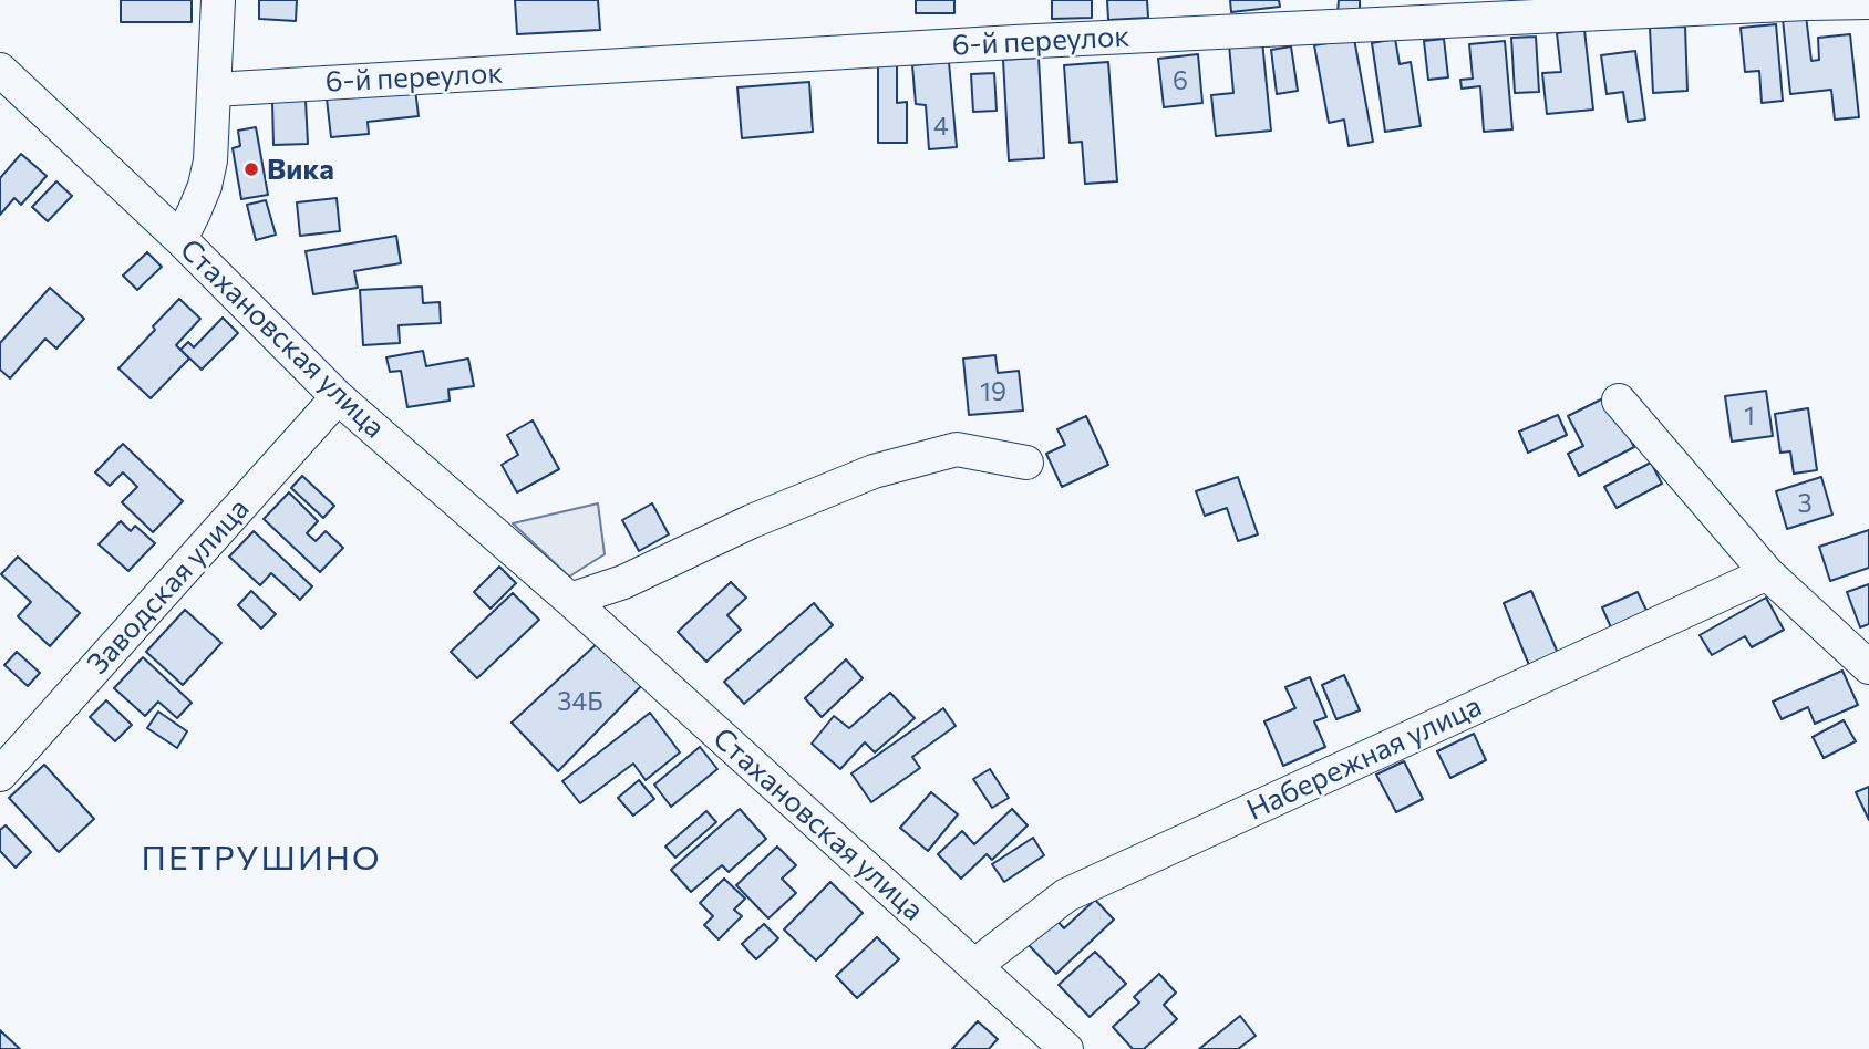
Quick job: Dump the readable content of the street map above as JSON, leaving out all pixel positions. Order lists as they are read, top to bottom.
{
  "streets": {
    "street": [
      "6-й переулок",
      "Стахановская улица",
      "Заводская улица",
      "Набережная улица"
    ]
  },
  "crossings": [
    ["Стахановская улица", "Заводская улица"],
    ["Стахановская улица", "Набережная улица"]
  ],
  "districts": ["ПЕТРУШИНО"],
  "places": ["Вика"],
  "house_numbers": [
    "6",
    "4",
    "19",
    "1",
    "3",
    "34Б"
  ]
}
